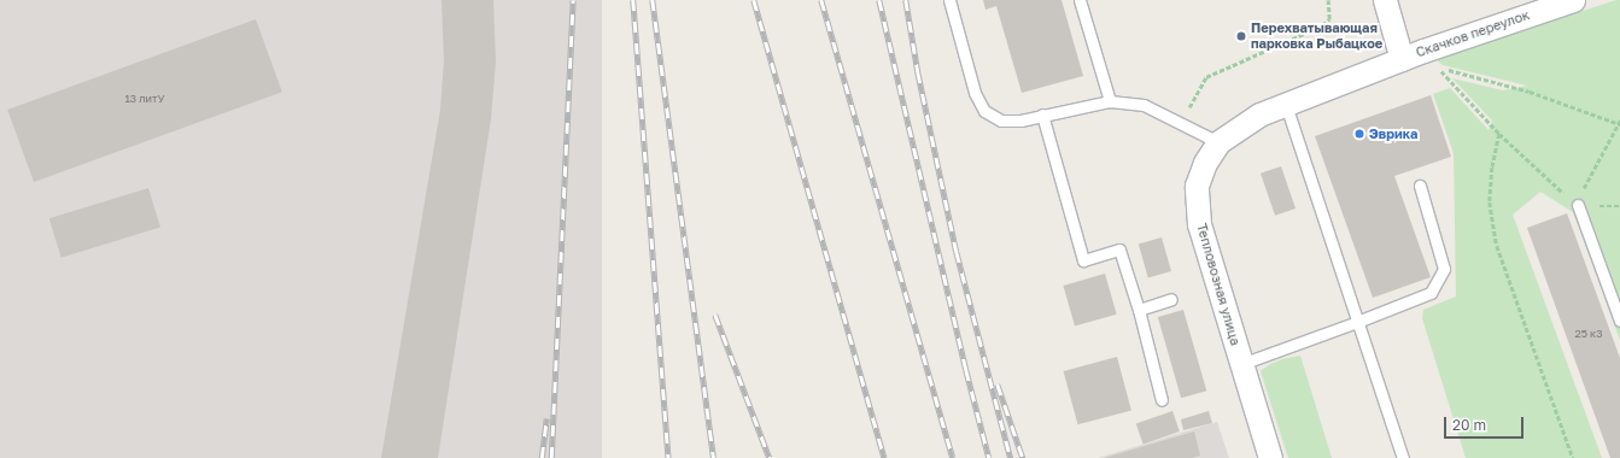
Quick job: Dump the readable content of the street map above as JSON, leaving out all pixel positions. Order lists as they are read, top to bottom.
{
  "streets": {
    "street": ["Скачков переулок", "Тепловозная улица"]
  },
  "crossings": [
    ["Скачков переулок", "Тепловозная улица"]
  ],
  "places": ["Перехватывающая парковка Рыбацкое", "Эврика"],
  "house_numbers": ["13 литУ", "25 к3"],
  "scale_bar": "20 m"
}
